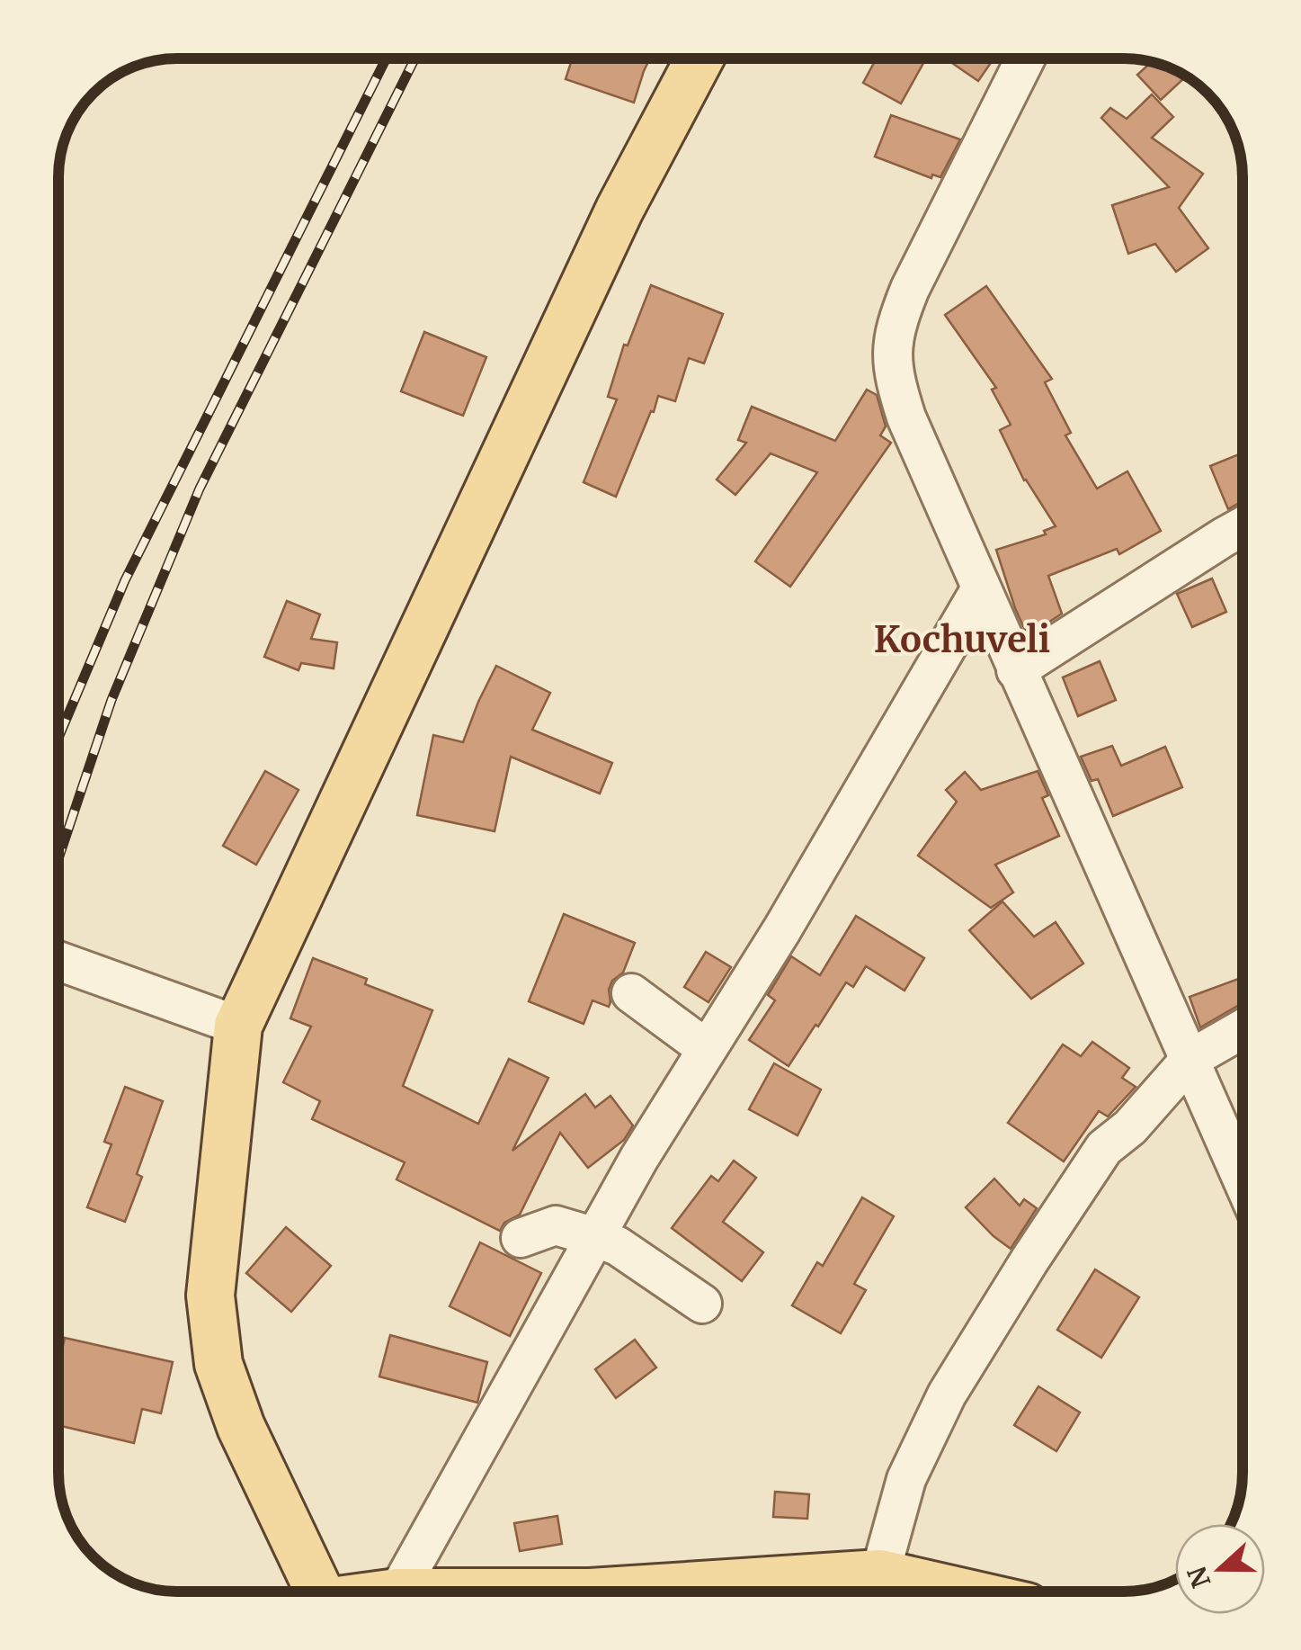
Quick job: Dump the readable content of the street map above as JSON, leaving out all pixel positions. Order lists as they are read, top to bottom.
{
  "districts": ["Kochuveli"],
  "north": "left"
}
